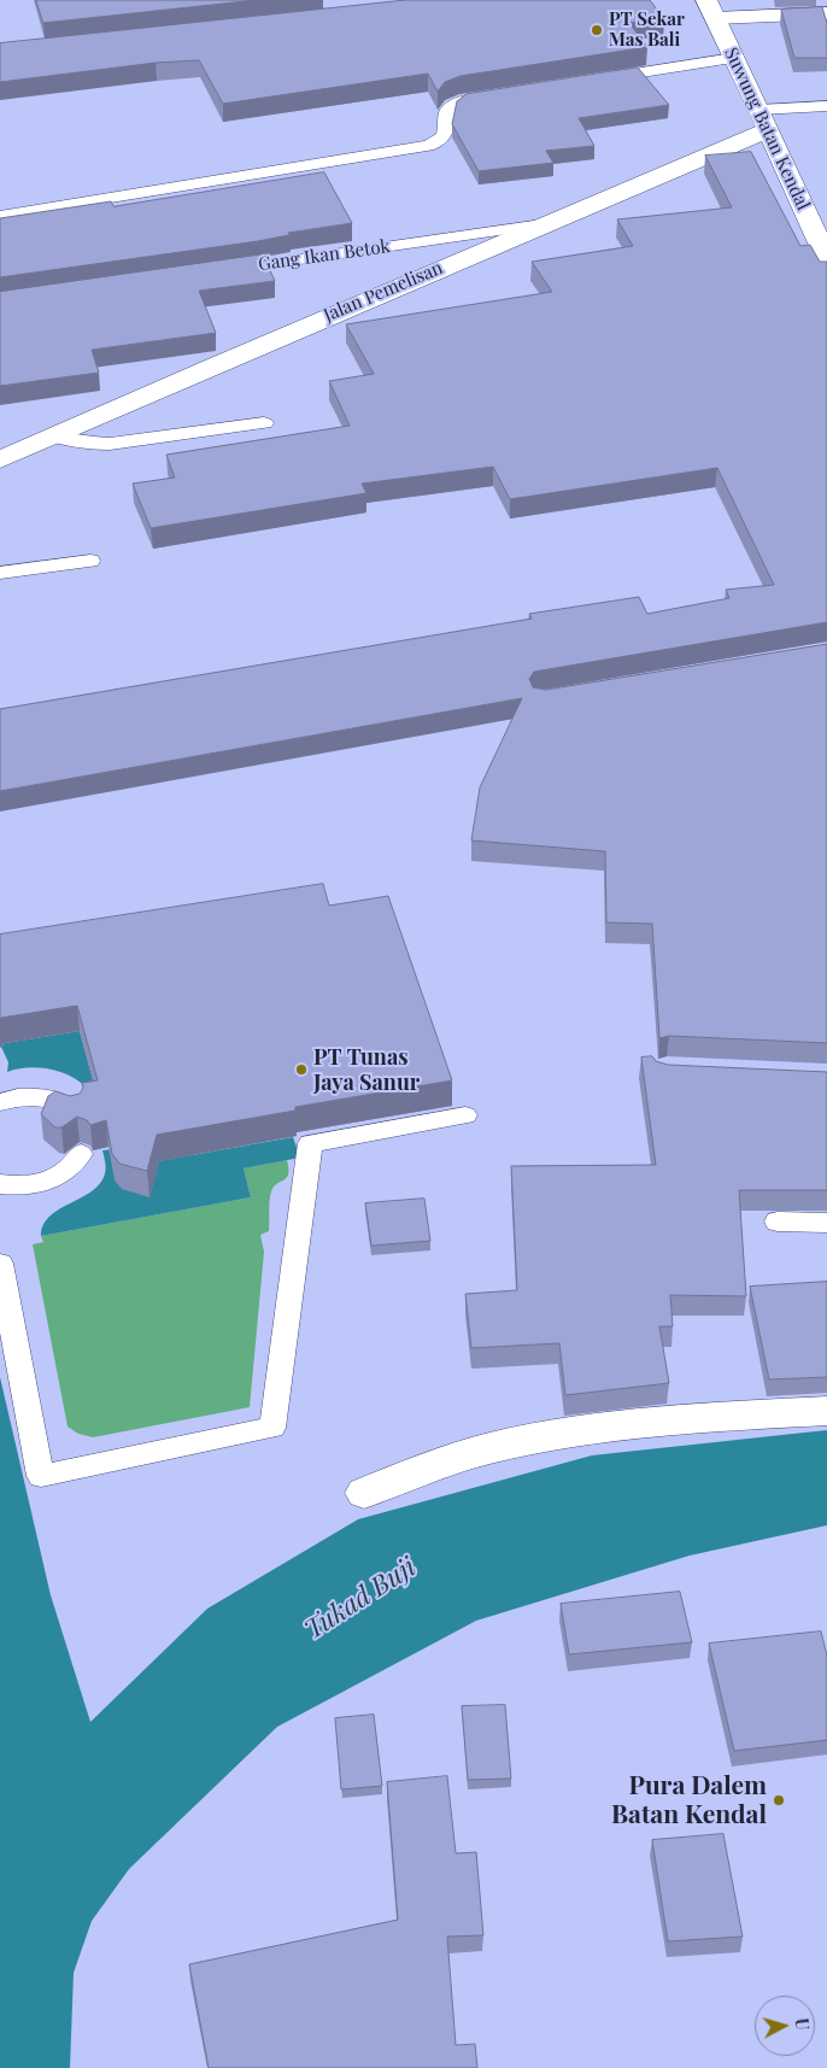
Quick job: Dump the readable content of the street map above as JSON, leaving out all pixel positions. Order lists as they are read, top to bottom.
{
  "streets": {
    "street": ["Suwung Batan Kendal", "Jalan Pemelisan"],
    "lane": ["Gang Ikan Betok"]
  },
  "crossings": [
    ["Suwung Batan Kendal", "Jalan Pemelisan"],
    ["Gang Ikan Betok", "Jalan Pemelisan"]
  ],
  "water": ["Tukad Buji"],
  "places": ["PT Sekar Mas Bali", "PT Tunas Jaya Sanur", "Pura Dalem Batan Kendal"],
  "north": "right"
}
